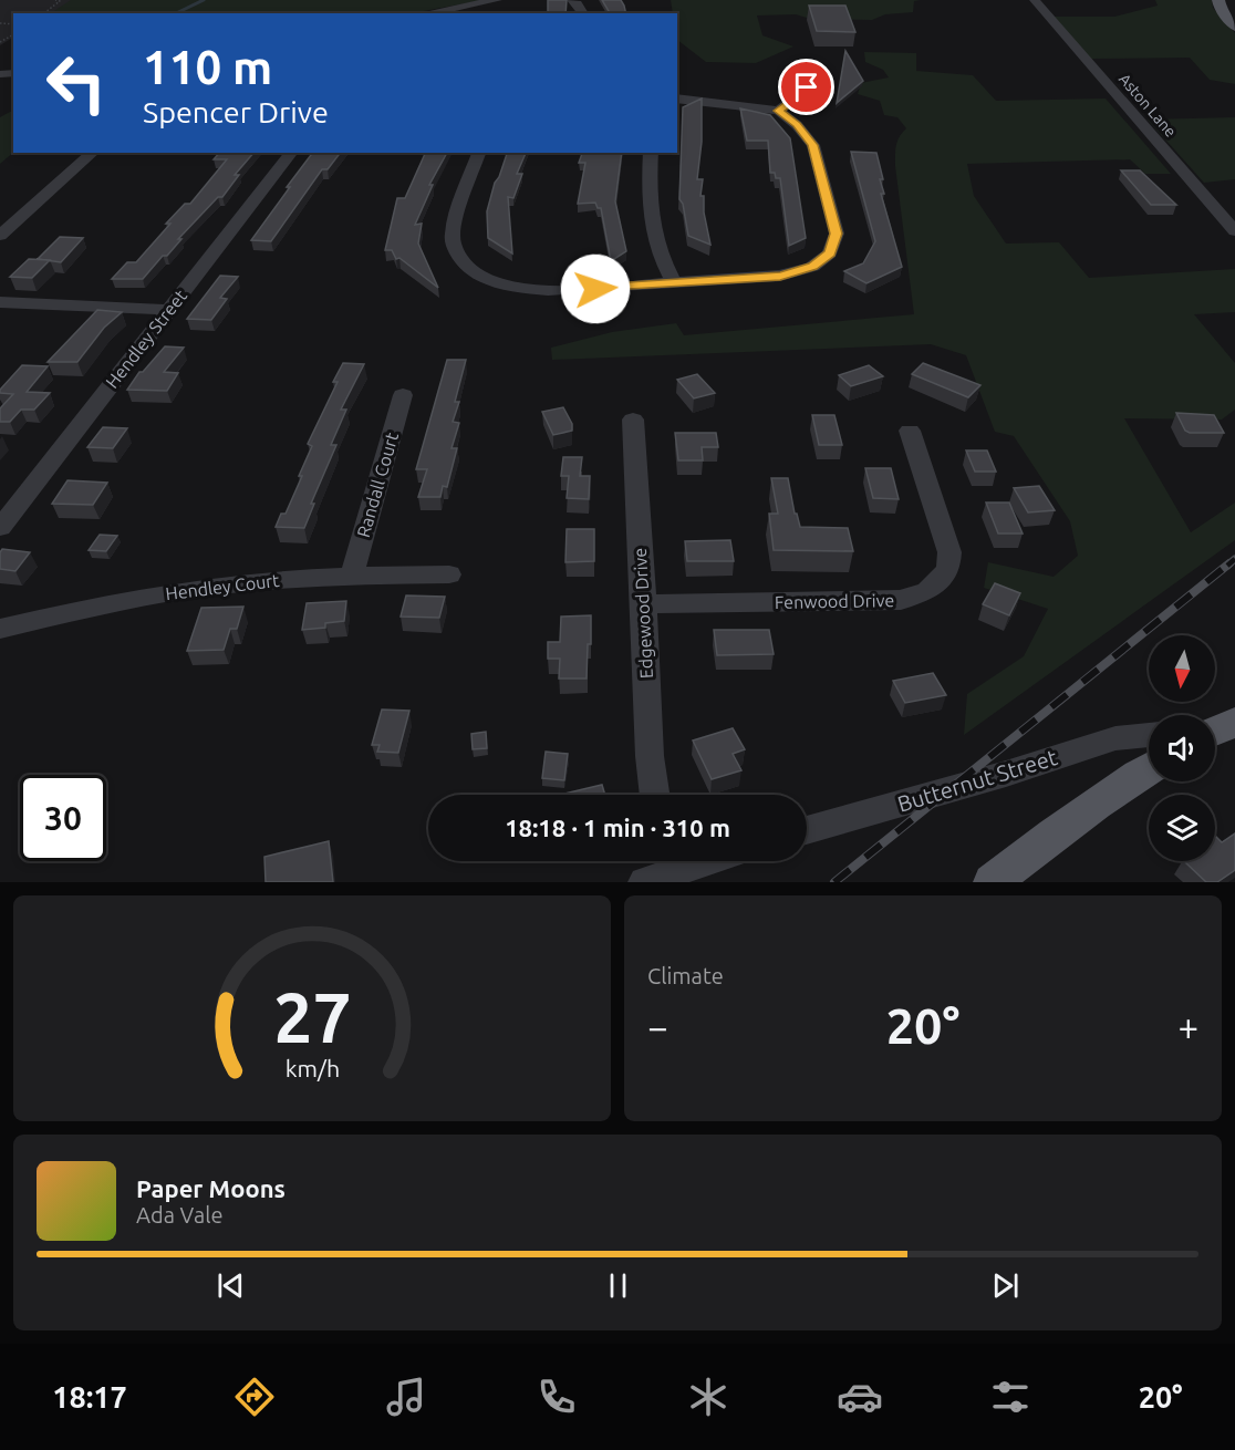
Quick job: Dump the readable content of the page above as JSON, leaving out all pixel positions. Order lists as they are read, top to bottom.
{
  "streets": {
    "street": [
      "Aston Lane",
      "Hendley Street",
      "Randall Court",
      "Hendley Court",
      "Fenwood Drive",
      "Edgewood Drive",
      "Butternut Street"
    ]
  },
  "crossings": [
    ["Randall Court", "Hendley Court"],
    ["Fenwood Drive", "Edgewood Drive"]
  ],
  "north": "bottom",
  "page": {
    "turn": ["110 m", "Spencer Drive"],
    "limit": "30",
    "trip": "18:18 · 1 min · 310 m",
    "tile": "Climate",
    "heat": ["−", "20°", "+"],
    "song": ["Paper Moons", "Ada Vale"],
    "tabs": ["18:17", "20°"],
    "gauge": ["27", "km/h"]
  }
}
